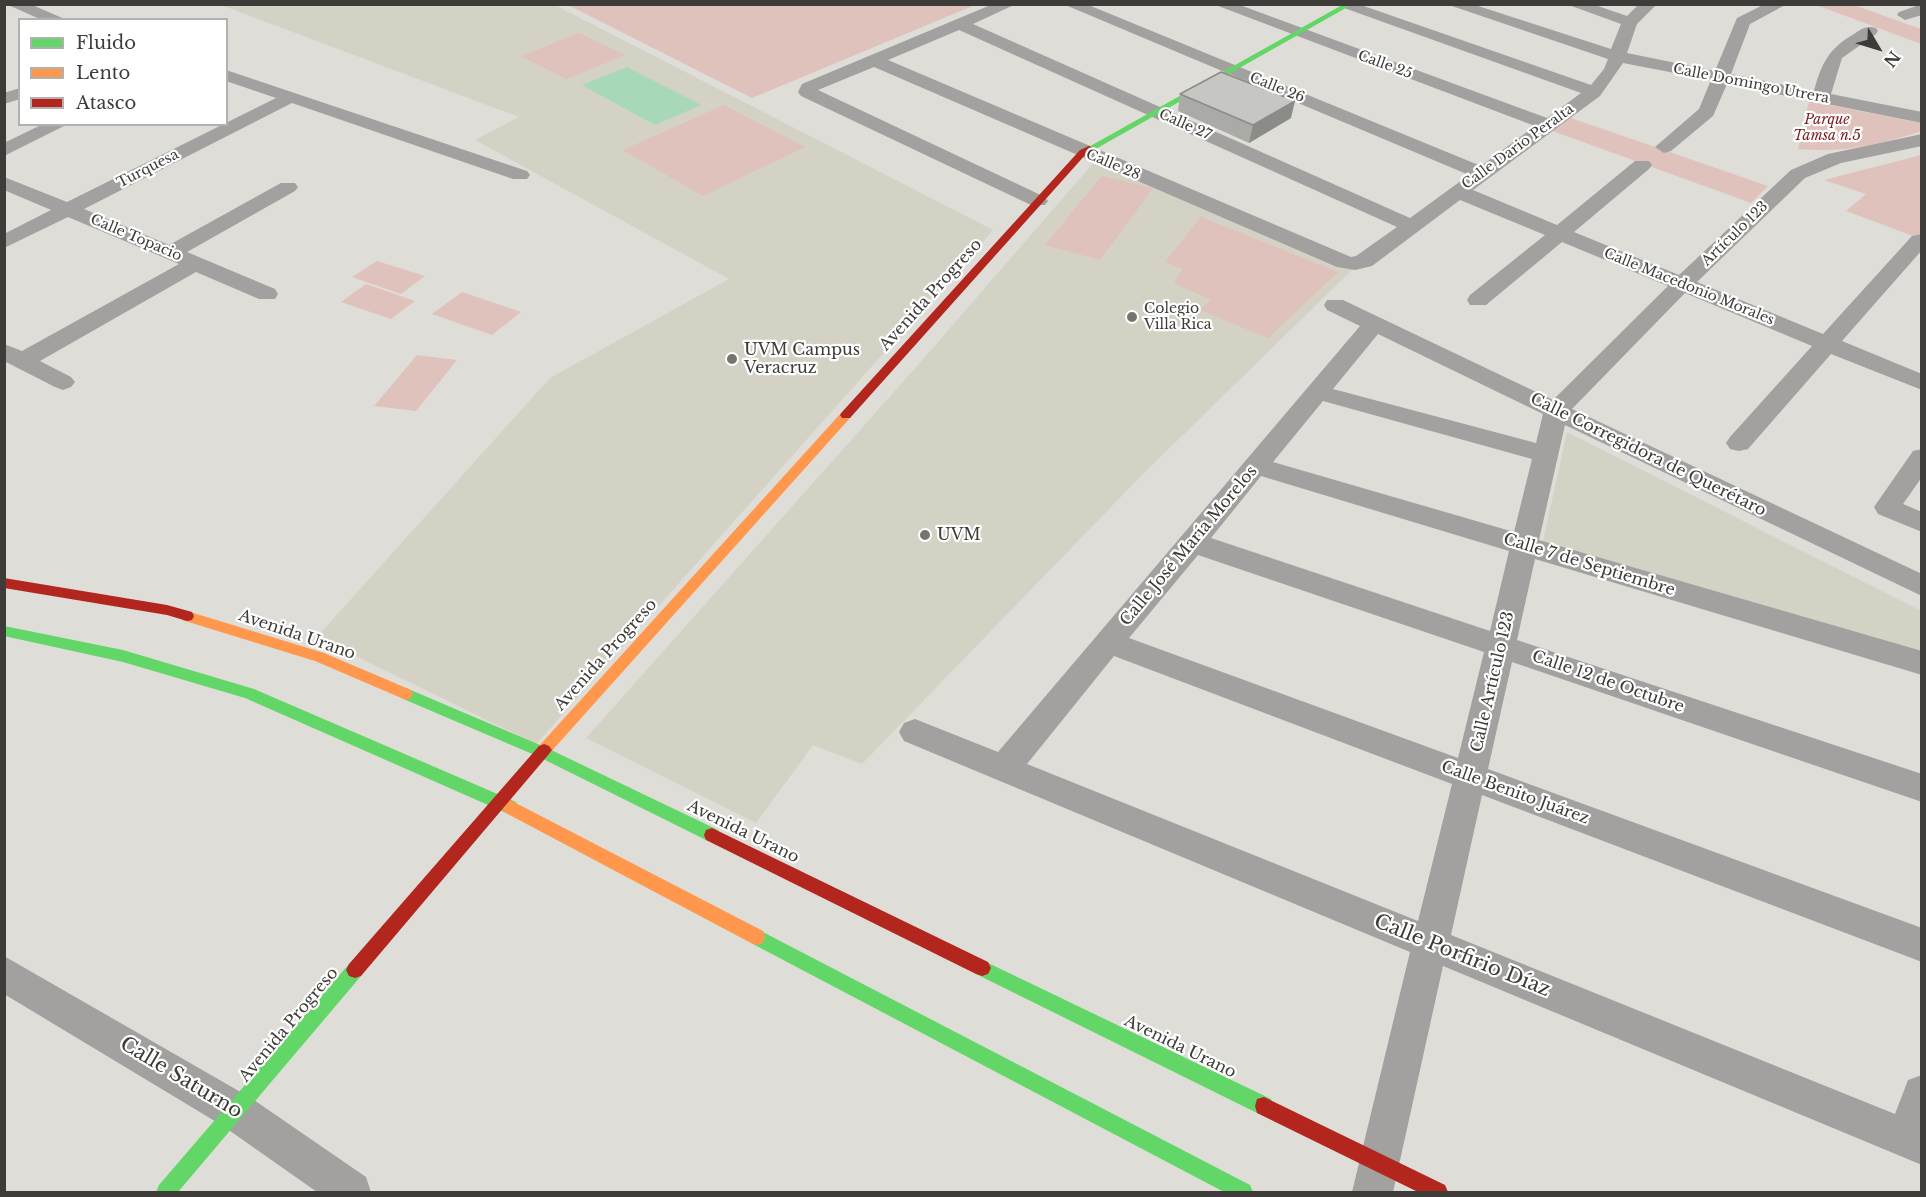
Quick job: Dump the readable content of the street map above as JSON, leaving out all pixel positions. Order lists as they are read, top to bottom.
{
  "streets": {
    "main road": ["Avenida Progreso", "Avenida Urano"],
    "street": [
      "Calle 25",
      "Calle Domingo Utrera",
      "Calle 26",
      "Calle 27",
      "Calle Dario Peralta",
      "Calle 28",
      "Turquesa",
      "Artículo 123",
      "Calle Topacio",
      "Calle Macedonio Morales",
      "Calle Corregidora de Querétaro",
      "Calle José María Morelos",
      "Calle 7 de Septiembre",
      "Calle Artículo 123",
      "Calle 12 de Octubre",
      "Calle Benito Juárez",
      "Calle Porfirio Díaz",
      "Calle Saturno"
    ]
  },
  "crossings": [
    ["Calle 25", "Calle Dario Peralta"],
    ["Calle 25", "Avenida Progreso"],
    ["Calle Domingo Utrera", "Calle Dario Peralta"],
    ["Calle 26", "Calle Dario Peralta"],
    ["Calle 26", "Avenida Progreso"],
    ["Calle 27", "Calle Dario Peralta"],
    ["Calle 27", "Avenida Progreso"],
    ["Calle Dario Peralta", "Calle 28"],
    ["Calle Dario Peralta", "Calle Macedonio Morales"],
    ["Calle 28", "Avenida Progreso"],
    ["Turquesa", "Calle Topacio"],
    ["Artículo 123", "Calle Macedonio Morales"],
    ["Artículo 123", "Calle Corregidora de Querétaro"],
    ["Artículo 123", "Calle Artículo 123"],
    ["Avenida Progreso", "Avenida Urano"],
    ["Avenida Progreso", "Calle Saturno"],
    ["Calle Corregidora de Querétaro", "Calle José María Morelos"],
    ["Calle Corregidora de Querétaro", "Calle Artículo 123"],
    ["Calle José María Morelos", "Calle 7 de Septiembre"],
    ["Calle José María Morelos", "Calle 12 de Octubre"],
    ["Calle José María Morelos", "Calle Benito Juárez"],
    ["Calle José María Morelos", "Calle Porfirio Díaz"],
    ["Calle 7 de Septiembre", "Calle Artículo 123"],
    ["Avenida Urano", "Calle Artículo 123"],
    ["Calle Artículo 123", "Calle 12 de Octubre"],
    ["Calle Artículo 123", "Calle Benito Juárez"],
    ["Calle Artículo 123", "Calle Porfirio Díaz"]
  ],
  "parks": ["Parque Tamsa n.5"],
  "places": ["Colegio Villa Rica", "UVM Campus Veracruz", "UVM"],
  "legend": ["Fluido", "Lento", "Atasco"],
  "north": "bottom right"
}
